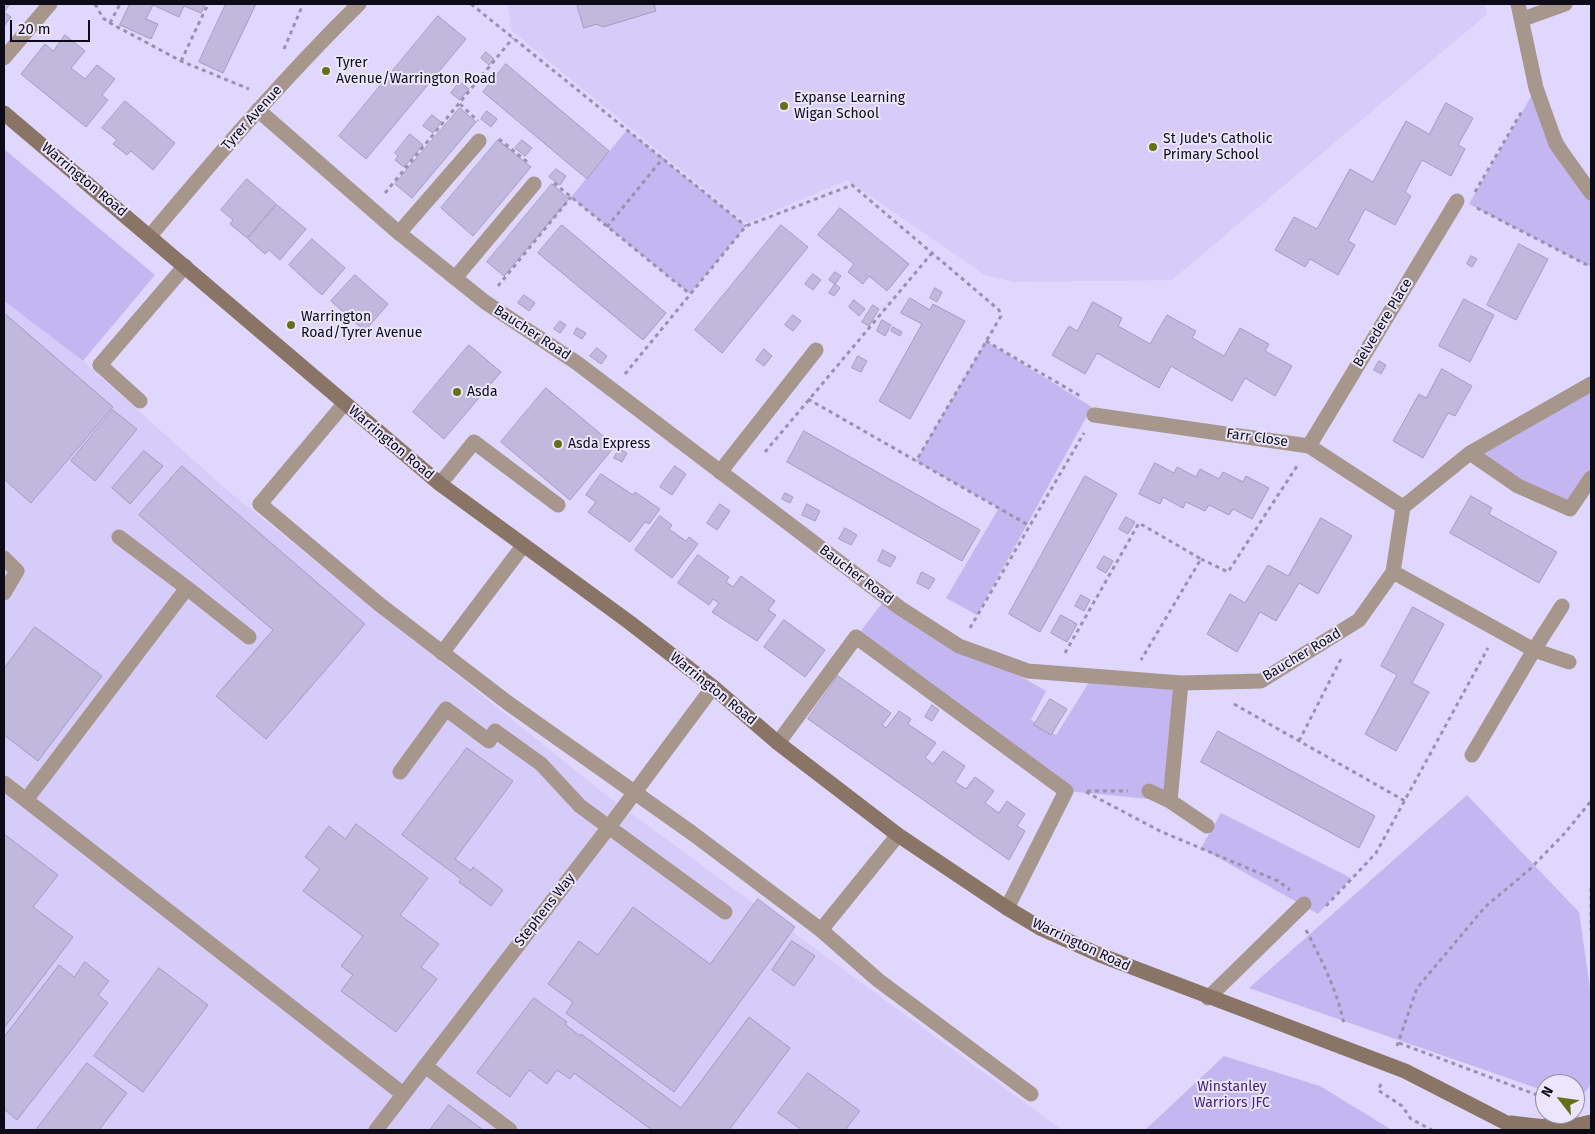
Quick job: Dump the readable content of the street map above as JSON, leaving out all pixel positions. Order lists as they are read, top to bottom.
{
  "streets": {
    "main road": ["Warrington Road"],
    "street": [
      "Tyrer Avenue",
      "Belvedere Place",
      "Baucher Road",
      "Farr Close",
      "Stephens Way"
    ]
  },
  "crossings": [
    ["Tyrer Avenue", "Warrington Road"],
    ["Tyrer Avenue", "Baucher Road"],
    ["Warrington Road", "Stephens Way"],
    ["Belvedere Place", "Farr Close"],
    ["Baucher Road", "Farr Close"]
  ],
  "parks": ["Winstanley Warriors JFC"],
  "places": [
    "Tyrer Avenue/Warrington Road",
    "Expanse Learning Wigan School",
    "St Jude's Catholic Primary School",
    "Warrington Road/Tyrer Avenue",
    "Asda",
    "Asda Express"
  ],
  "scale_bar": "20 m",
  "north": "top left"
}
